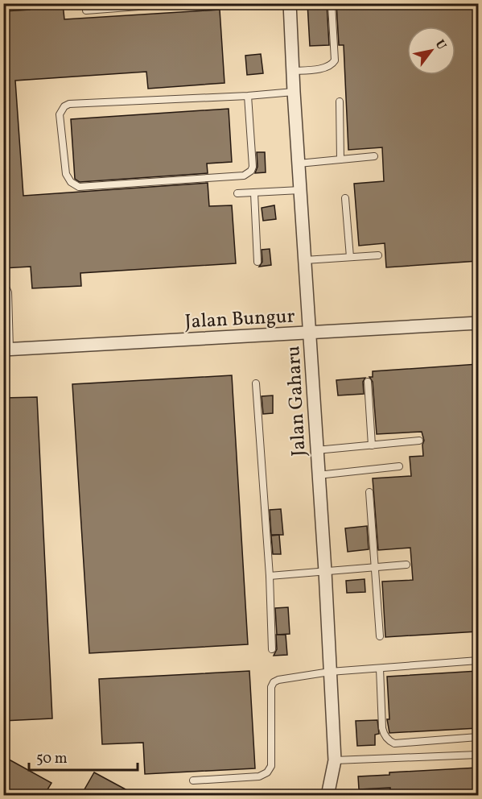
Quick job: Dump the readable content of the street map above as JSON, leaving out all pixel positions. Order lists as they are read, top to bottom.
{
  "streets": {
    "street": ["Jalan Bungur", "Jalan Gaharu"]
  },
  "crossings": [
    ["Jalan Bungur", "Jalan Gaharu"]
  ],
  "scale_bar": "50 m",
  "north": "top right"
}
